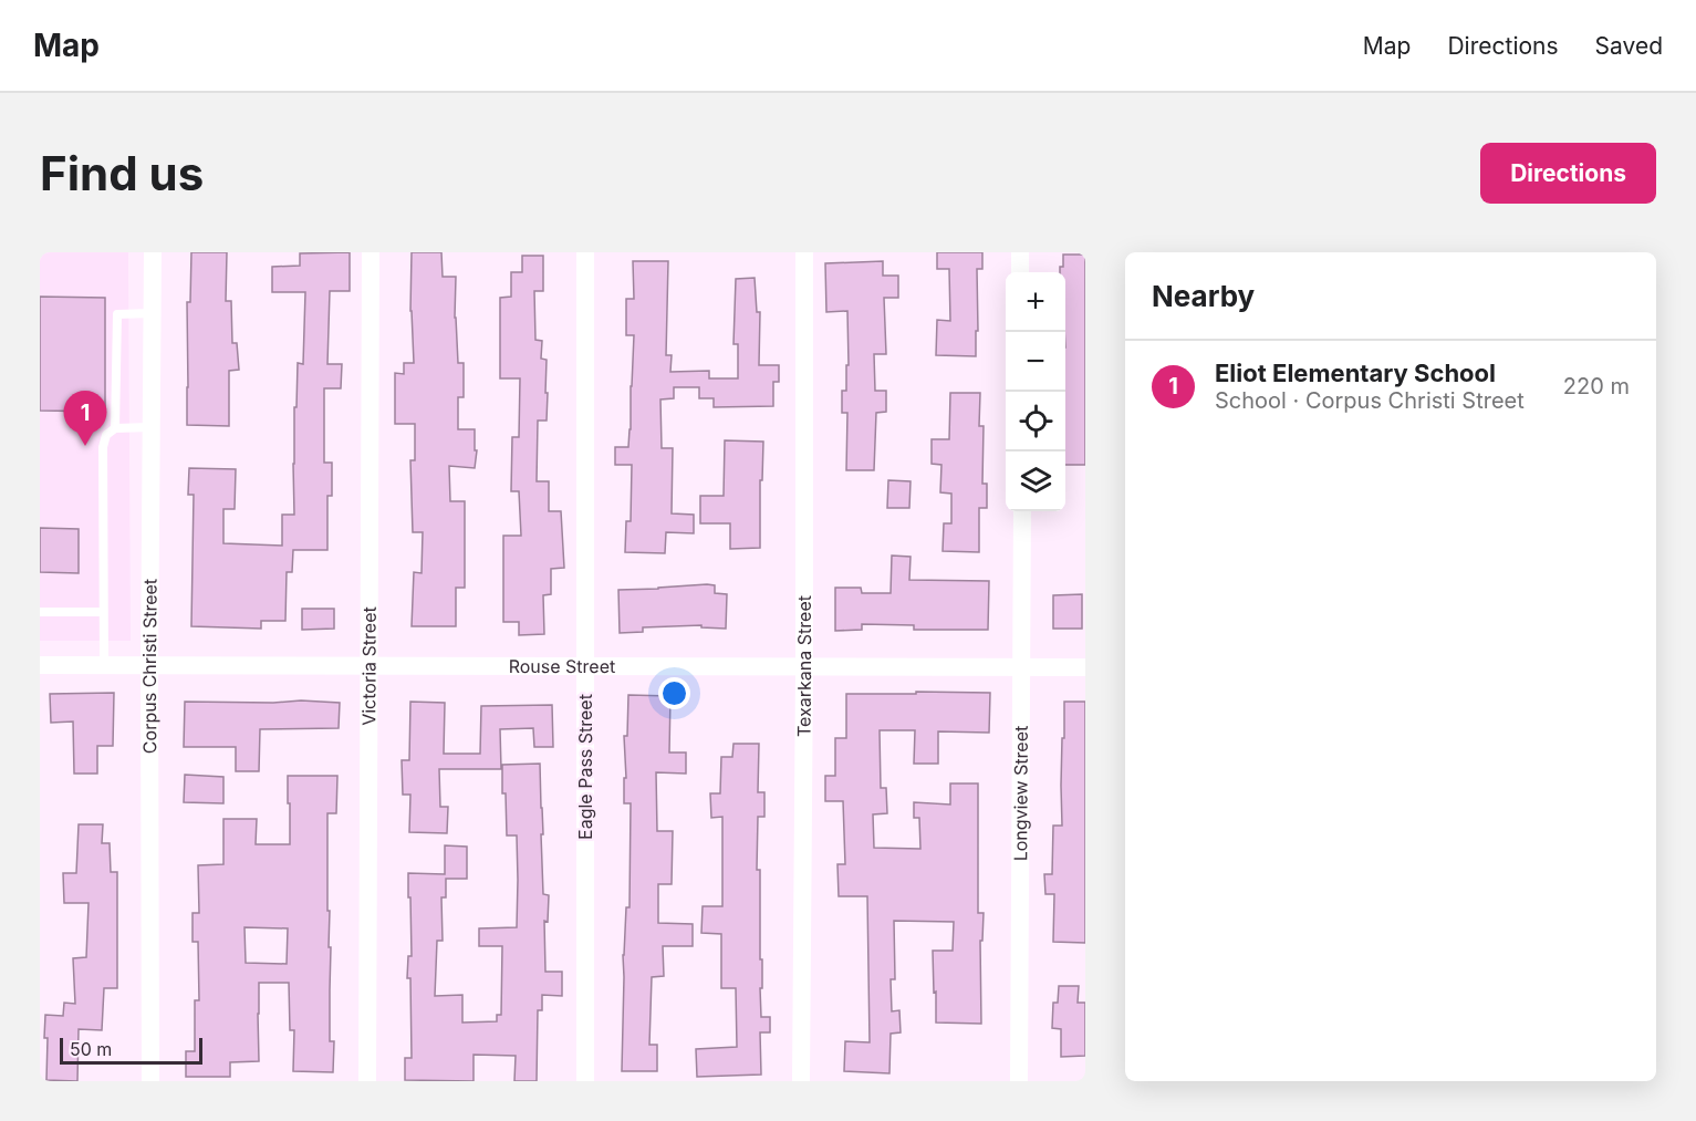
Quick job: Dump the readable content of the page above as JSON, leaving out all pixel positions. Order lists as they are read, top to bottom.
{
  "streets": {
    "street": [
      "Corpus Christi Street",
      "Victoria Street",
      "Rouse Street",
      "Texarkana Street",
      "Eagle Pass Street",
      "Longview Street"
    ]
  },
  "crossings": [
    ["Corpus Christi Street", "Rouse Street"],
    ["Victoria Street", "Rouse Street"],
    ["Rouse Street", "Texarkana Street"],
    ["Rouse Street", "Eagle Pass Street"],
    ["Rouse Street", "Longview Street"]
  ],
  "scale_bar": "50 m",
  "page": {
    "header": "Map",
    "nav": ["Map", "Directions", "Saved"],
    "buttons": "Directions",
    "title": "Find us",
    "heading": "Nearby",
    "map_buttons": ["+", "−"],
    "list": [
      {
        "mark": "1",
        "name": "Eliot Elementary School",
        "note": "School · Corpus Christi Street",
        "value": "220 m"
      }
    ],
    "pins": "1",
    "scale": "50 m"
  }
}
